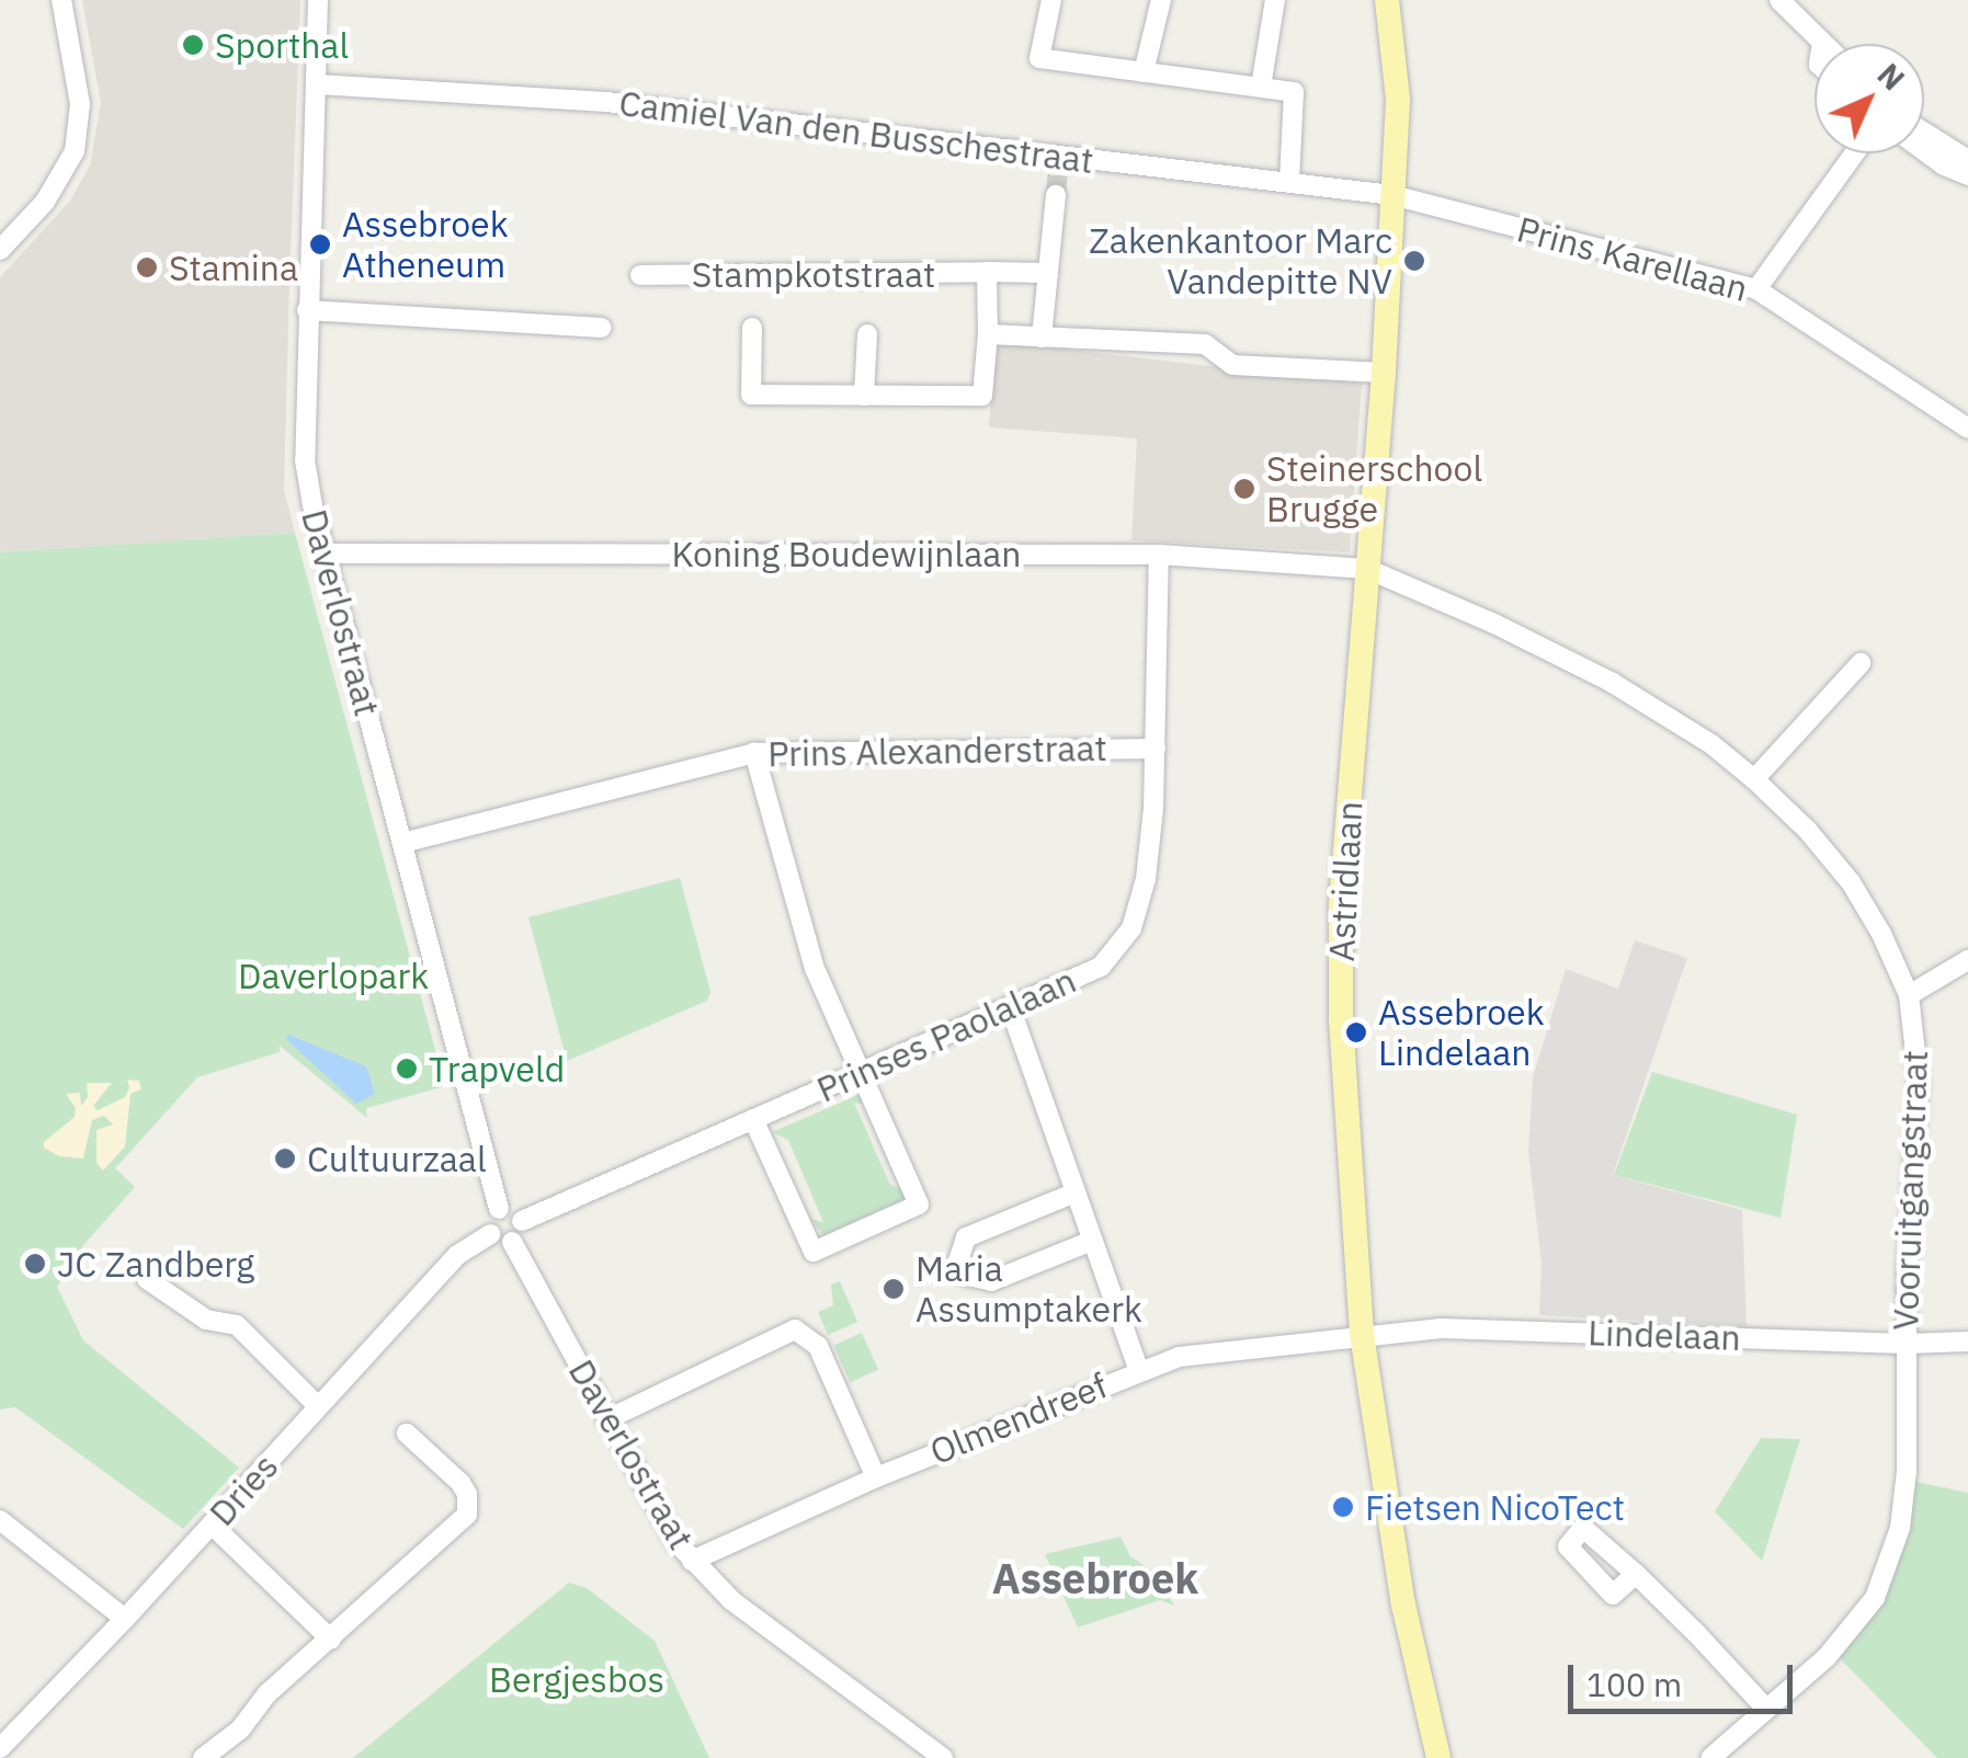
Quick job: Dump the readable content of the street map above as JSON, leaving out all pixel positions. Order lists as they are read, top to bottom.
{
  "streets": {
    "main road": ["Astridlaan"],
    "street": [
      "Camiel Van den Busschestraat",
      "Prins Karellaan",
      "Stampkotstraat",
      "Koning Boudewijnlaan",
      "Daverlostraat",
      "Prins Alexanderstraat",
      "Prinses Paolalaan",
      "Vooruitgangstraat",
      "Lindelaan",
      "Olmendreef",
      "Dries"
    ]
  },
  "crossings": [
    ["Camiel Van den Busschestraat", "Prins Karellaan"],
    ["Camiel Van den Busschestraat", "Daverlostraat"],
    ["Camiel Van den Busschestraat", "Astridlaan"],
    ["Prins Karellaan", "Astridlaan"],
    ["Koning Boudewijnlaan", "Daverlostraat"],
    ["Koning Boudewijnlaan", "Astridlaan"],
    ["Koning Boudewijnlaan", "Prinses Paolalaan"],
    ["Koning Boudewijnlaan", "Vooruitgangstraat"],
    ["Daverlostraat", "Prins Alexanderstraat"],
    ["Daverlostraat", "Prinses Paolalaan"],
    ["Daverlostraat", "Olmendreef"],
    ["Daverlostraat", "Dries"],
    ["Prins Alexanderstraat", "Prinses Paolalaan"],
    ["Astridlaan", "Vooruitgangstraat"],
    ["Astridlaan", "Lindelaan"],
    ["Astridlaan", "Olmendreef"],
    ["Prinses Paolalaan", "Dries"],
    ["Vooruitgangstraat", "Lindelaan"],
    ["Lindelaan", "Olmendreef"]
  ],
  "districts": ["Assebroek"],
  "parks": ["Daverlopark", "Bergjesbos"],
  "places": [
    "Sporthal",
    "Assebroek Atheneum",
    "Zakenkantoor Marc Vandepitte NV",
    "Stamina",
    "Steinerschool Brugge",
    "Assebroek Lindelaan",
    "Trapveld",
    "Cultuurzaal",
    "JC Zandberg",
    "Maria Assumptakerk",
    "Fietsen NicoTect"
  ],
  "scale_bar": "100 m",
  "north": "top right"
}
